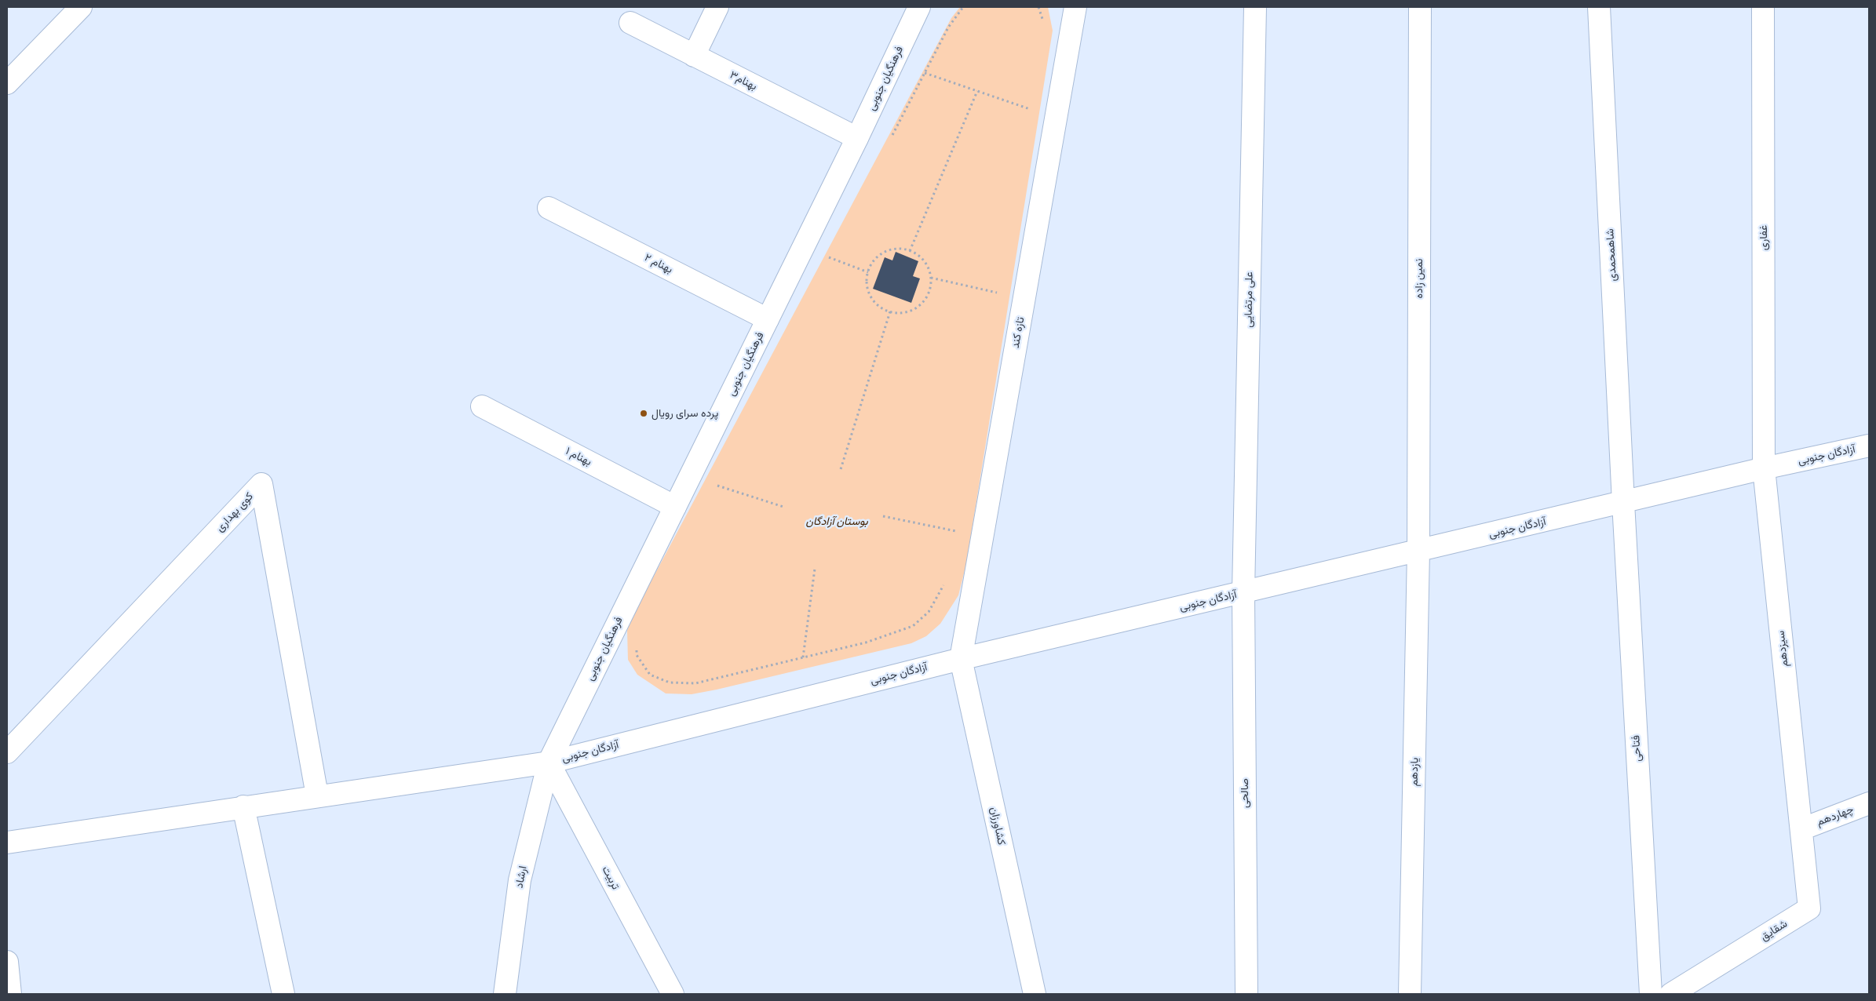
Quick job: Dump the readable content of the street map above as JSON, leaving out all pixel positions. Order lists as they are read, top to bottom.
{
  "streets": {
    "street": [
      "فرهنگیان جنوبی",
      "بهنام۳",
      "غفاری",
      "شاهمحمدی",
      "بهنام ۲",
      "نمین زاده",
      "علی مرتضایی",
      "تازه کند",
      "آزادگان جنوبی",
      "بهنام ۱",
      "کوی بهداری",
      "سیزدهم",
      "فتاحی",
      "یازدهم",
      "صالحی",
      "چهاردهم",
      "کشاورزان",
      "ارشاد",
      "تربیت",
      "شقایق"
    ]
  },
  "crossings": [
    ["فرهنگیان جنوبی", "بهنام۳"],
    ["فرهنگیان جنوبی", "بهنام ۲"],
    ["فرهنگیان جنوبی", "آزادگان جنوبی"],
    ["فرهنگیان جنوبی", "بهنام ۱"],
    ["فرهنگیان جنوبی", "ارشاد"],
    ["فرهنگیان جنوبی", "تربیت"],
    ["غفاری", "آزادگان جنوبی"],
    ["غفاری", "سیزدهم"],
    ["شاهمحمدی", "آزادگان جنوبی"],
    ["شاهمحمدی", "فتاحی"],
    ["نمین زاده", "آزادگان جنوبی"],
    ["نمین زاده", "یازدهم"],
    ["علی مرتضایی", "آزادگان جنوبی"],
    ["علی مرتضایی", "صالحی"],
    ["تازه کند", "آزادگان جنوبی"],
    ["تازه کند", "کشاورزان"],
    ["آزادگان جنوبی", "کوی بهداری"],
    ["آزادگان جنوبی", "سیزدهم"],
    ["آزادگان جنوبی", "فتاحی"],
    ["آزادگان جنوبی", "یازدهم"],
    ["آزادگان جنوبی", "صالحی"],
    ["آزادگان جنوبی", "کشاورزان"],
    ["آزادگان جنوبی", "ارشاد"],
    ["آزادگان جنوبی", "تربیت"],
    ["سیزدهم", "چهاردهم"],
    ["سیزدهم", "شقایق"],
    ["چهاردهم", "شقایق"],
    ["ارشاد", "تربیت"]
  ],
  "parks": ["بوستان آزادگان"],
  "places": ["پرده سرای رویال"]
}
